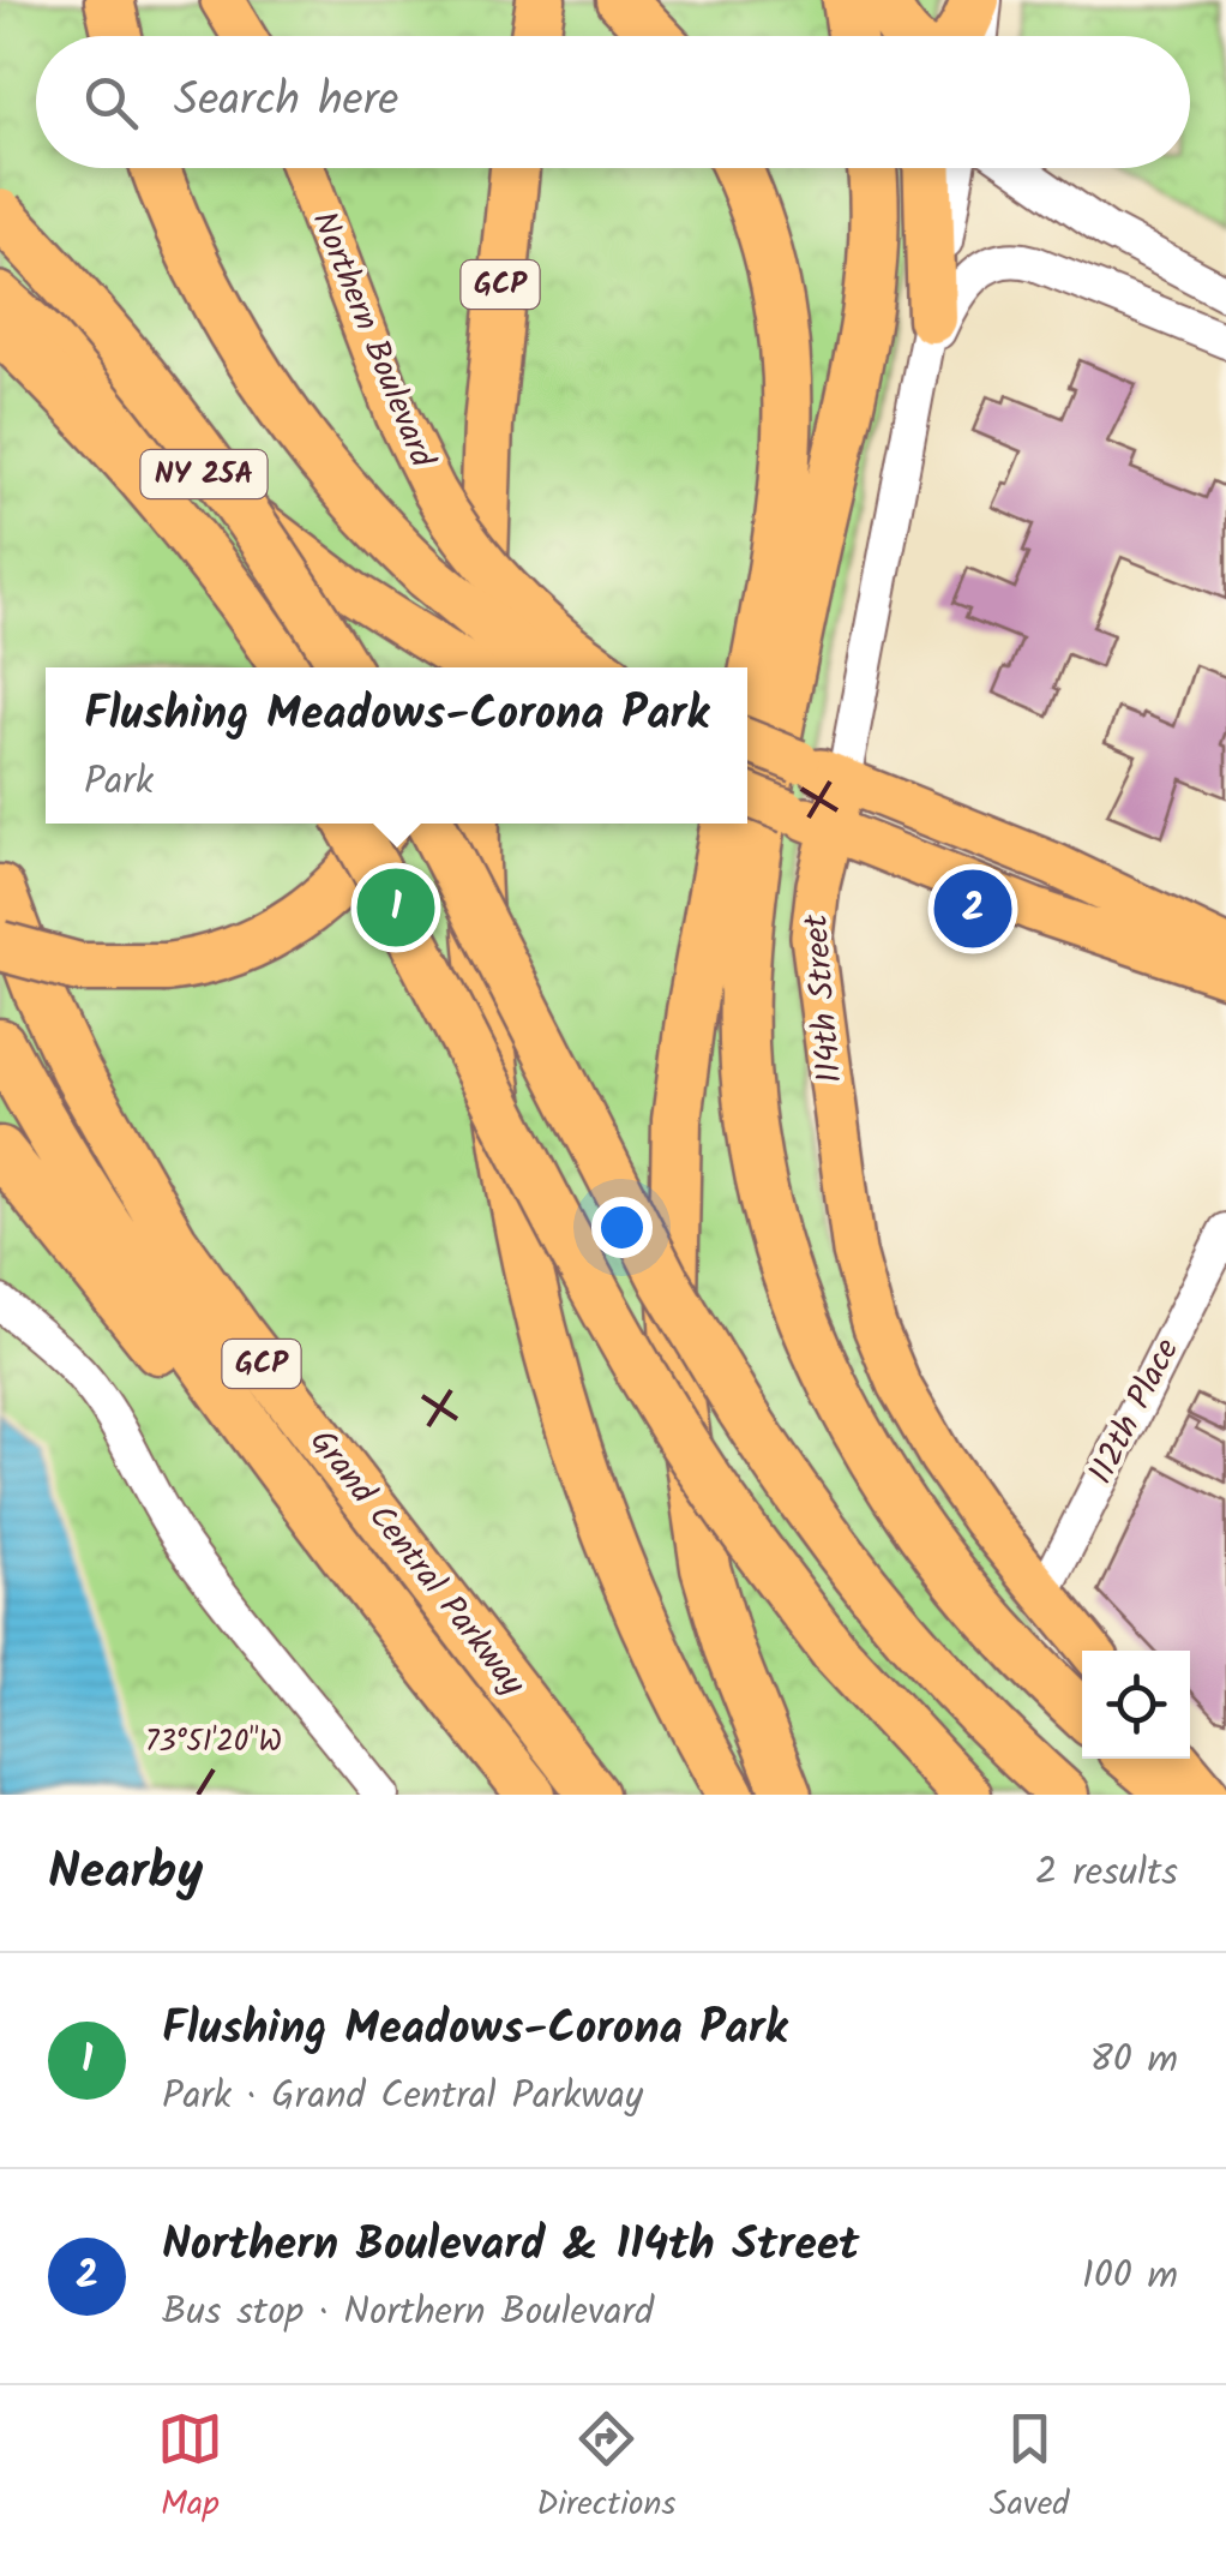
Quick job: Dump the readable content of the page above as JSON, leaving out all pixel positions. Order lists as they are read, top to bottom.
{
  "streets": {
    "highway": ["GCP", "Grand Central Parkway"],
    "main road": ["Northern Boulevard", "NY 25A", "114th Street"],
    "street": ["112th Place"]
  },
  "crossings": [
    ["114th Street", "112th Place"]
  ],
  "page": {
    "search": "Search here",
    "popup": ["Flushing Meadows-Corona Park", "Park"],
    "pins": ["1", "2"],
    "heading": ["Nearby", "2 results"],
    "list": [
      {
        "mark": "1",
        "name": "Flushing Meadows-Corona Park",
        "note": "Park · Grand Central Parkway",
        "value": "80 m"
      },
      {
        "mark": "2",
        "name": "Northern Boulevard & 114th Street",
        "note": "Bus stop · Northern Boulevard",
        "value": "100 m"
      }
    ],
    "nav": ["Map", "Directions", "Saved"]
  },
  "coordinates": ["73°51'20\"W"]
}
